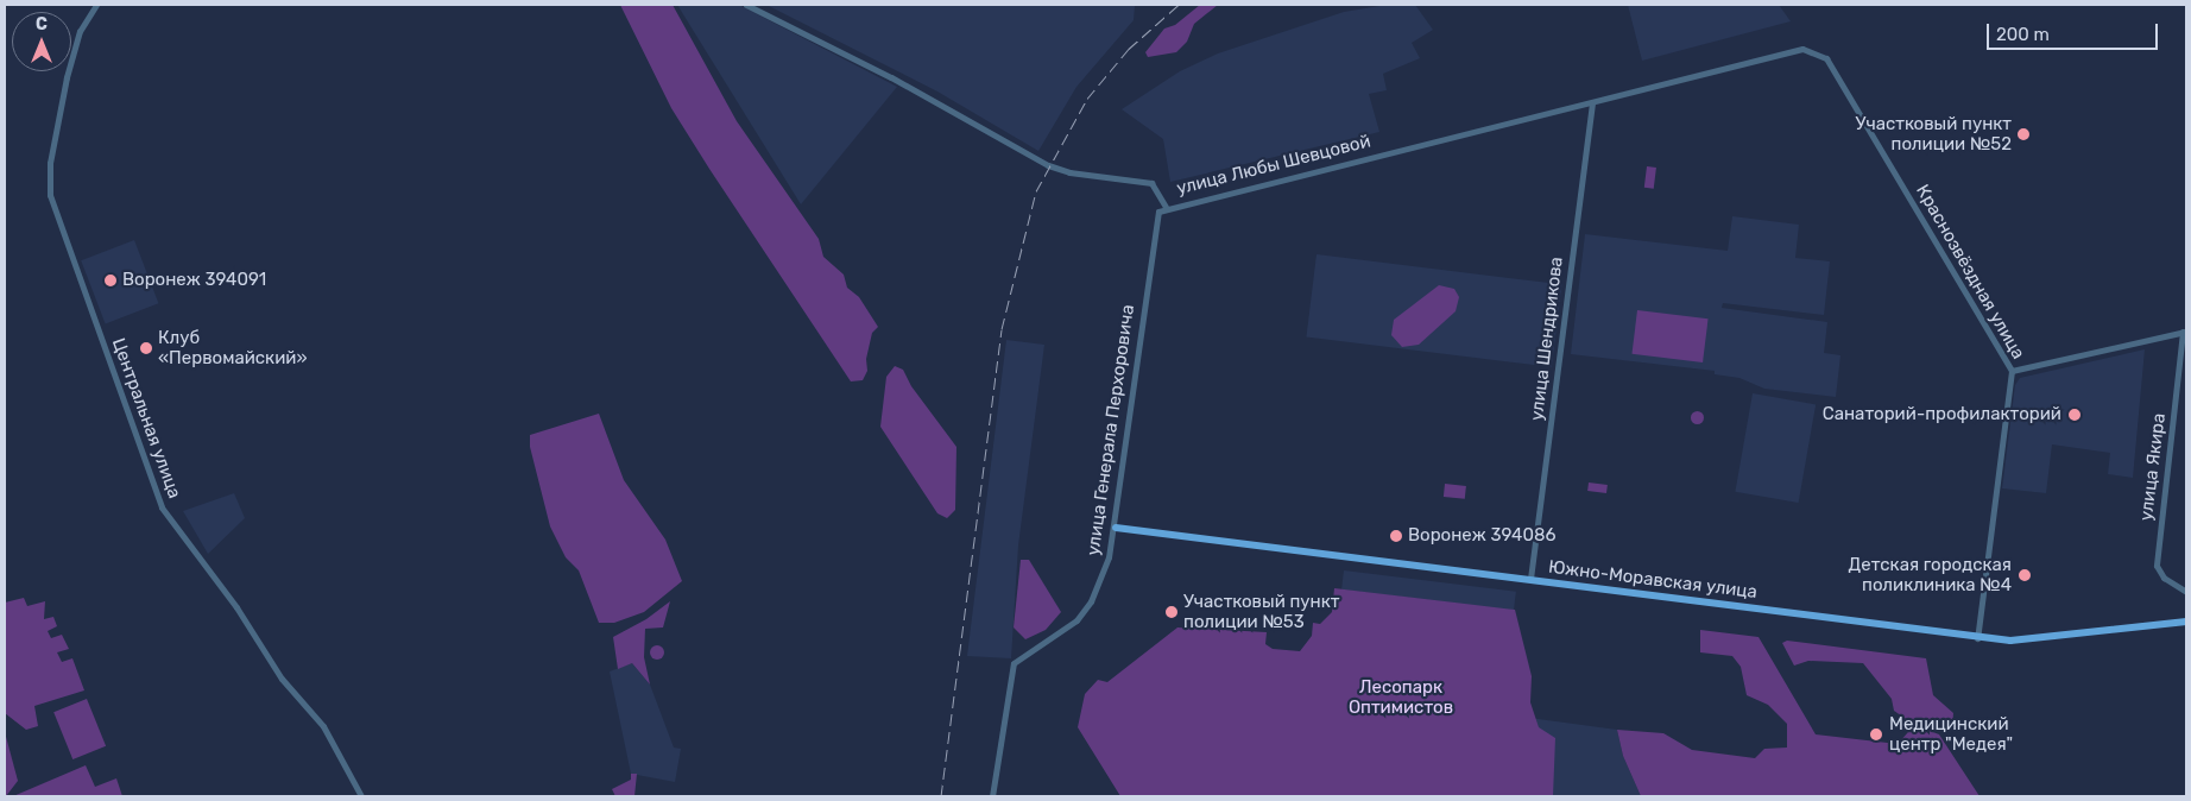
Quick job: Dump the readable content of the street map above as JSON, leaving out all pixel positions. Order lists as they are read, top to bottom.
{
  "streets": {
    "main road": ["Южно-Моравская улица"],
    "street": [
      "улица Любы Шевцовой",
      "Краснозвёздная улица",
      "улица Шендрикова",
      "Центральная улица",
      "улица Генерала Перхоровича",
      "улица Якира"
    ]
  },
  "crossings": [
    ["улица Любы Шевцовой", "Краснозвёздная улица"],
    ["улица Любы Шевцовой", "улица Шендрикова"],
    ["улица Любы Шевцовой", "улица Генерала Перхоровича"],
    ["Краснозвёздная улица", "Южно-Моравская улица"],
    ["улица Шендрикова", "Южно-Моравская улица"],
    ["улица Генерала Перхоровича", "Южно-Моравская улица"]
  ],
  "parks": ["Лесопарк Оптимистов"],
  "places": [
    "Участковый пункт полиции №52",
    "Воронеж 394091",
    "Клуб «Первомайский»",
    "Cанаторий-профилакторий",
    "Воронеж 394086",
    "Детская городская поликлиника №4",
    "Участковый пункт полиции №53",
    "Медицинский центр \"Медея\""
  ],
  "scale_bar": "200 m",
  "north": "top"
}
